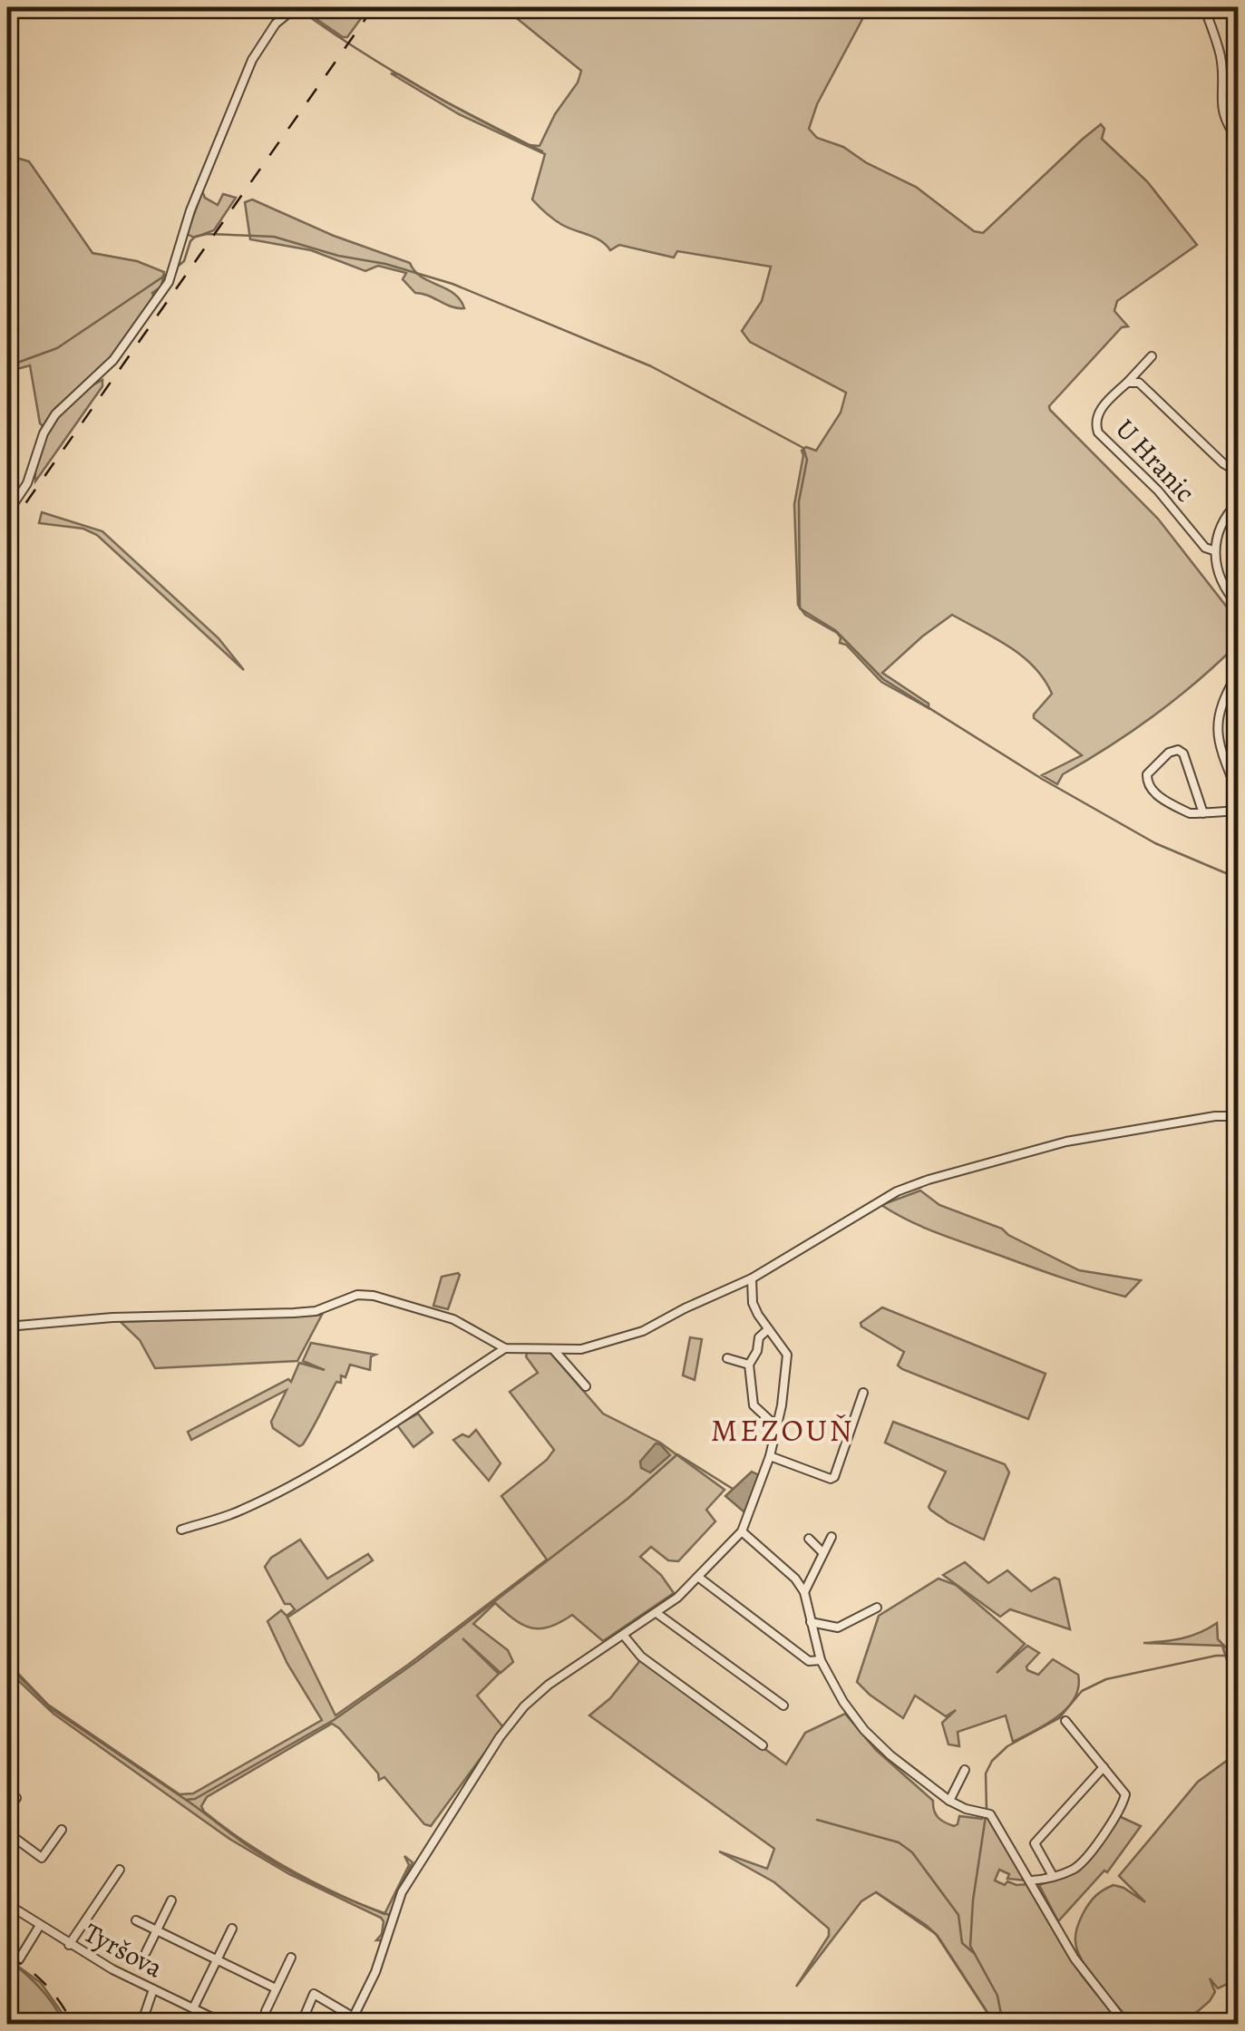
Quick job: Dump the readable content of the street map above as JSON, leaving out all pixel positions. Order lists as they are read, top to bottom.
{
  "streets": {
    "street": ["U Hranic", "Tyršova"]
  },
  "districts": ["MEZOUŇ"]
}
